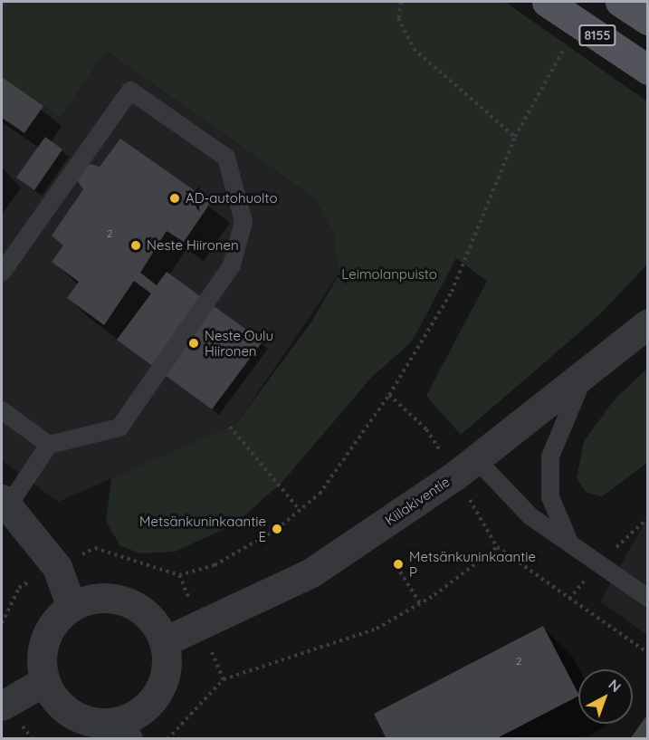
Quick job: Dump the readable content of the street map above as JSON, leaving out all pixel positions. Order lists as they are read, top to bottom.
{
  "streets": {
    "main road": ["8155"],
    "street": ["Kiilakiventie"]
  },
  "parks": ["Leimolanpuisto"],
  "places": [
    "AD-autohuolto",
    "Neste Hiironen",
    "Neste Oulu Hiironen",
    "Metsänkuninkaantie E",
    "Metsänkuninkaantie P"
  ],
  "house_numbers": ["2", "2"],
  "north": "top right"
}
